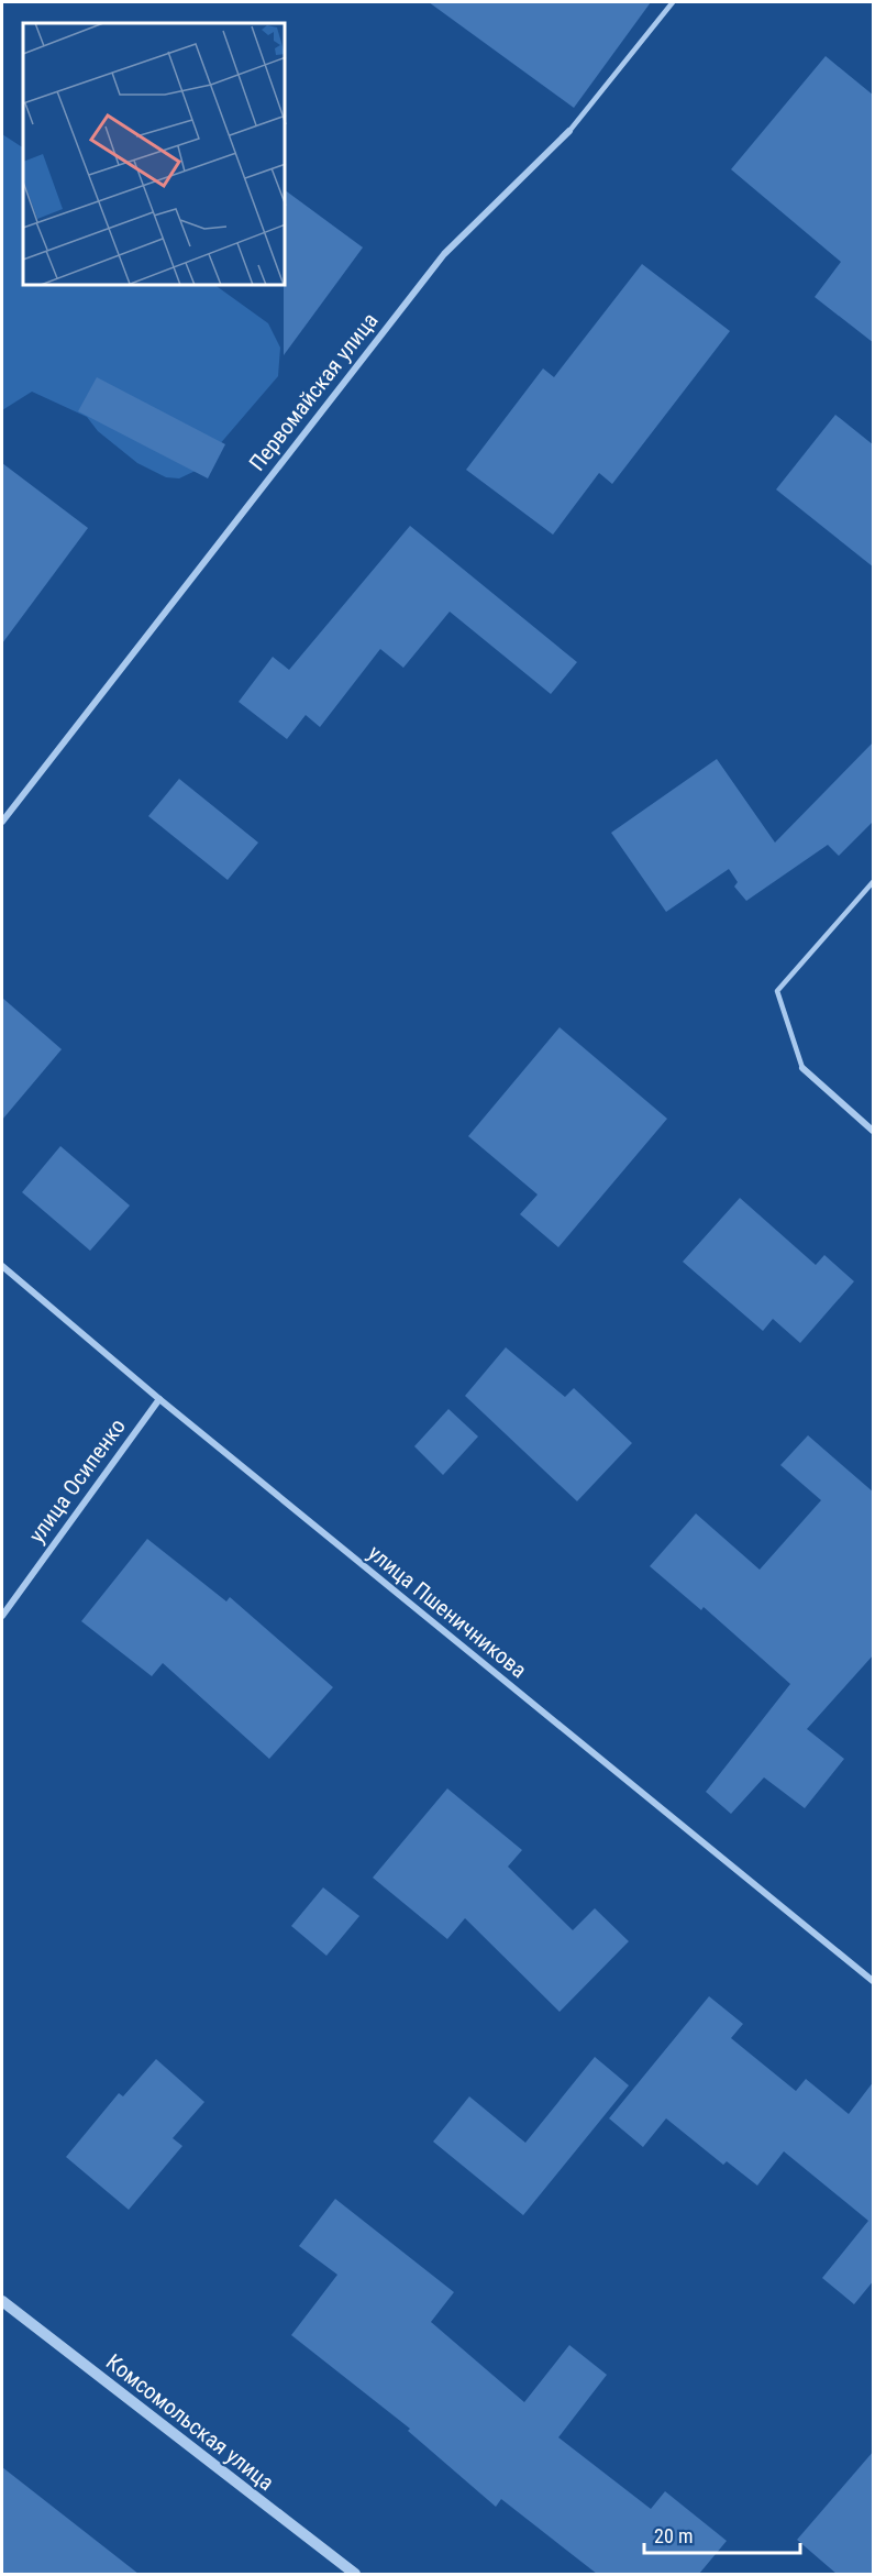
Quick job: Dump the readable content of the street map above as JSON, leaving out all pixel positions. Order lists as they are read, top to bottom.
{
  "streets": {
    "street": [
      "Первомайская улица",
      "улица Осипенко",
      "улица Пшеничникова",
      "Комсомольская улица"
    ]
  },
  "crossings": [
    ["улица Осипенко", "улица Пшеничникова"]
  ],
  "scale_bar": "20 m"
}
